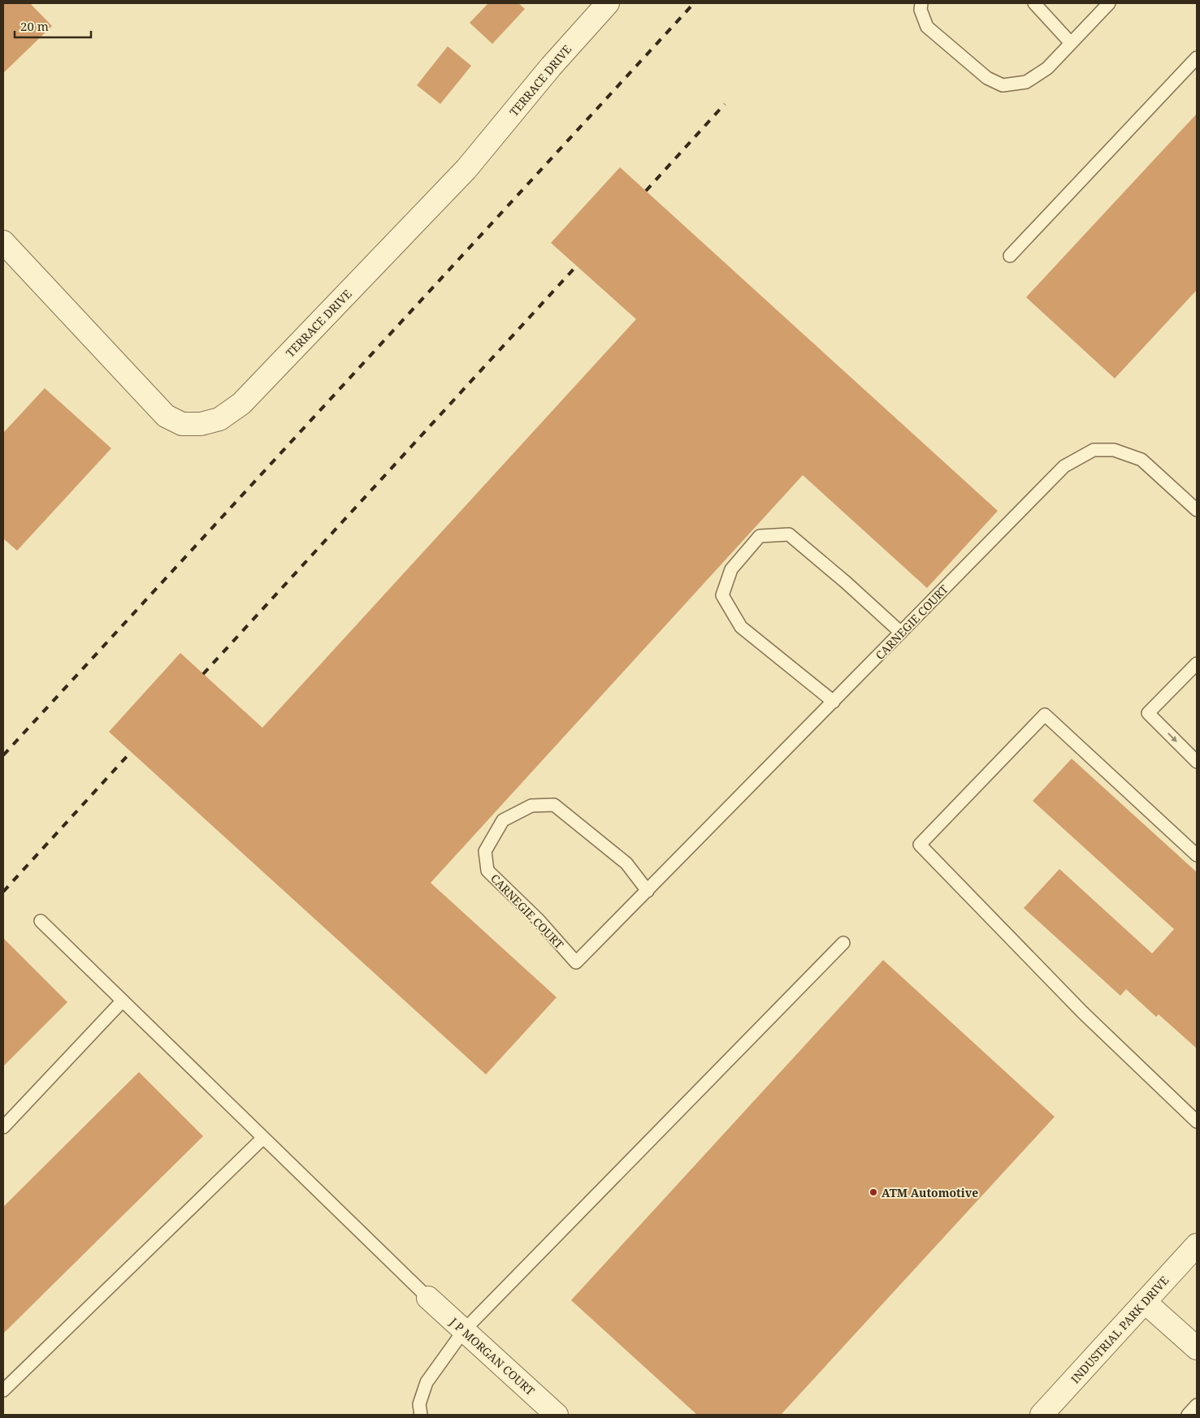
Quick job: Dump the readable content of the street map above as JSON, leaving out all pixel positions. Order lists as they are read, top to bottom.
{
  "streets": {
    "street": ["TERRACE DRIVE", "INDUSTRIAL PARK DRIVE", "J P MORGAN COURT"],
    "lane": ["CARNEGIE COURT"]
  },
  "places": ["ATM Automotive"],
  "scale_bar": "20 m"
}
